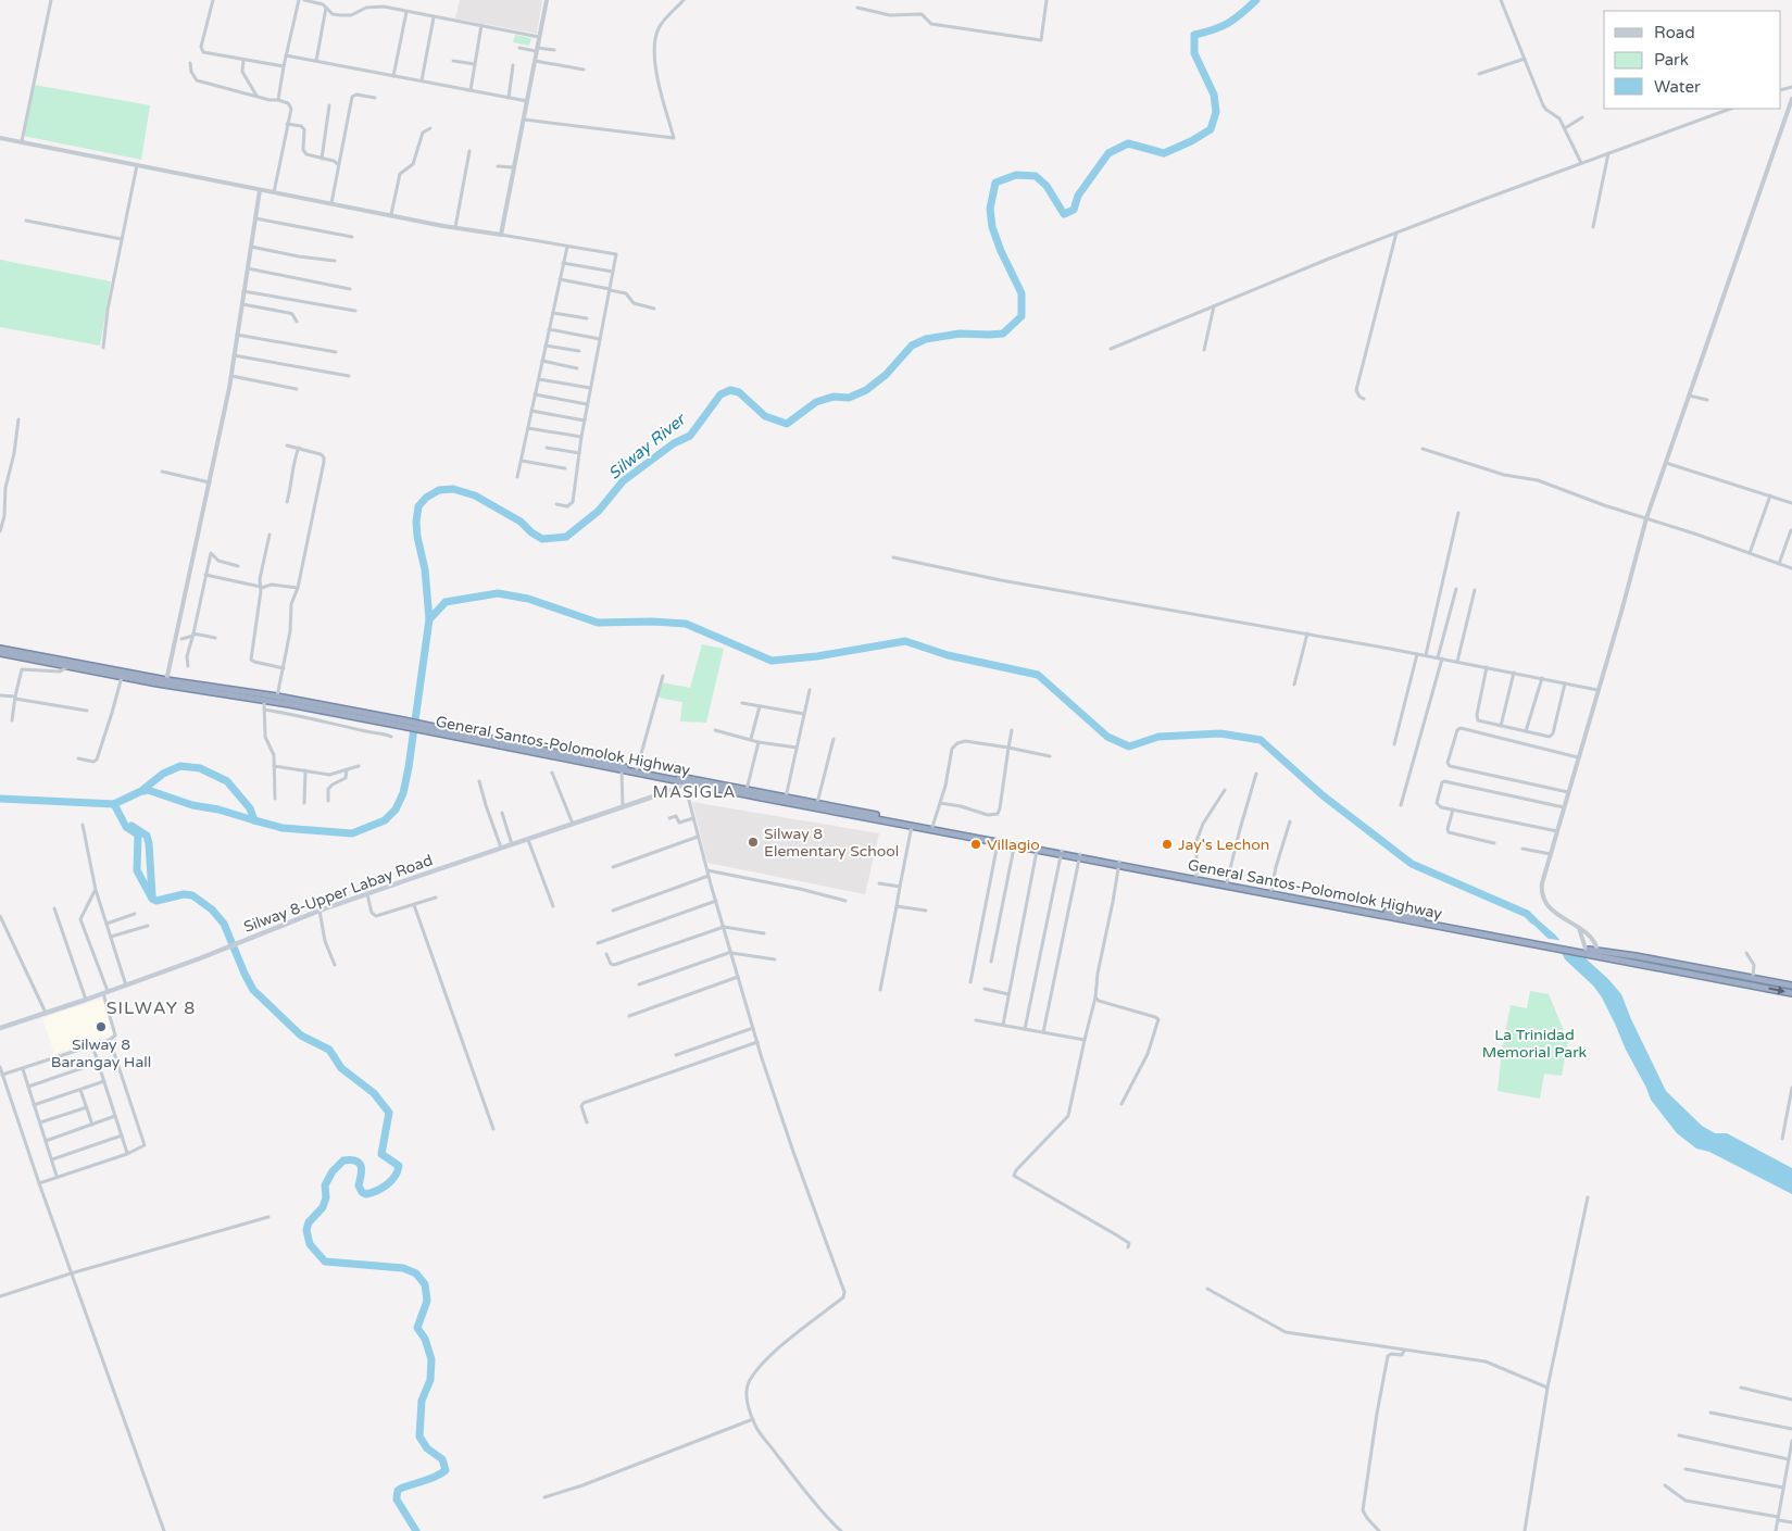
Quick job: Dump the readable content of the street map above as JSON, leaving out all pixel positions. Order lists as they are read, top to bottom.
{
  "streets": {
    "highway": ["General Santos-Polomolok Highway"],
    "main road": ["Silway 8-Upper Labay Road"]
  },
  "crossings": [
    ["General Santos-Polomolok Highway", "Silway 8-Upper Labay Road"]
  ],
  "districts": ["MASIGLA", "SILWAY 8"],
  "water": ["Silway River"],
  "parks": ["La Trinidad Memorial Park"],
  "places": [
    "Silway 8 Elementary School",
    "Villagio",
    "Jay's Lechon",
    "Silway 8 Barangay Hall"
  ],
  "legend": ["Road", "Park", "Water"]
}
